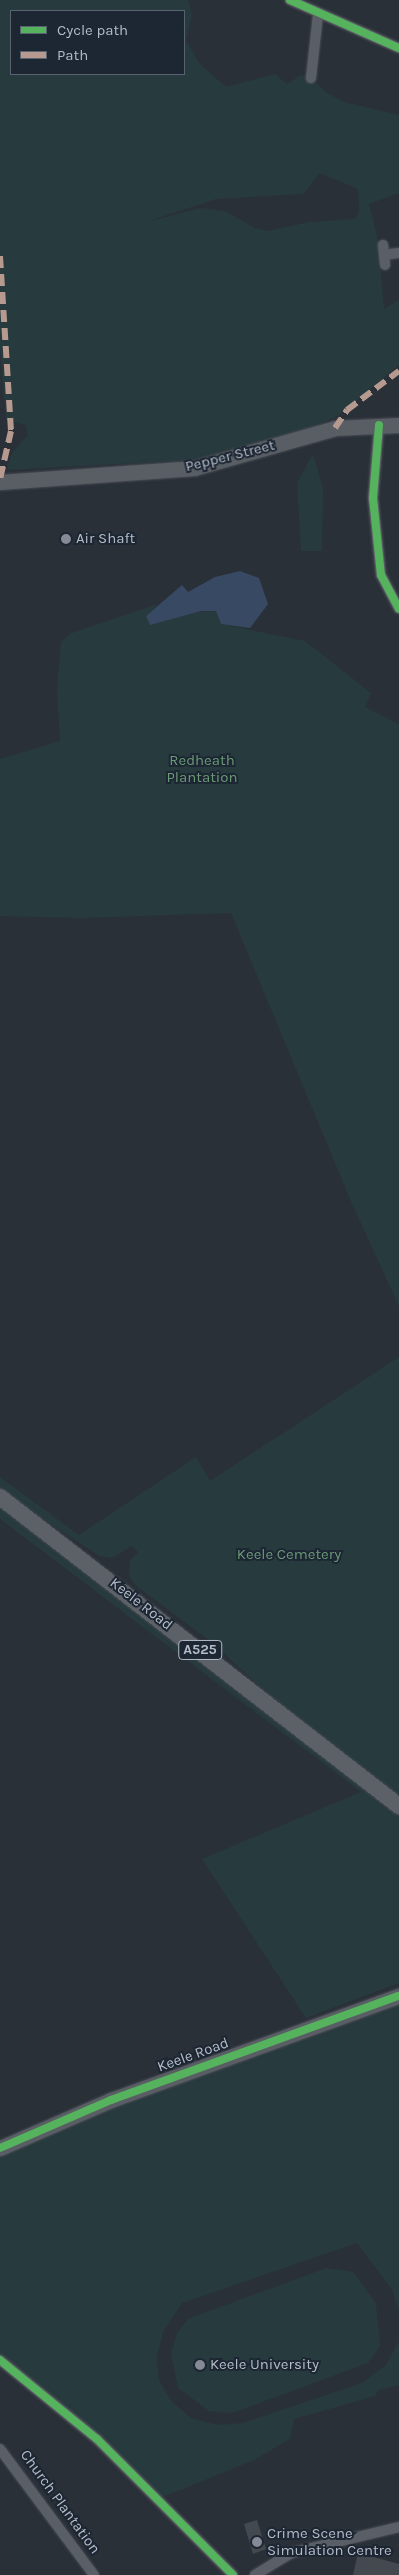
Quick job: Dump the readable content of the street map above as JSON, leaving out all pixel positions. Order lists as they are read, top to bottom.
{
  "streets": {
    "main road": ["Keele Road", "A525"],
    "street": ["Pepper Street", "Church Plantation"]
  },
  "parks": ["Redheath Plantation", "Keele Cemetery"],
  "places": ["Air Shaft", "Keele University", "Crime Scene Simulation Centre"],
  "legend": ["Cycle path", "Path"]
}
